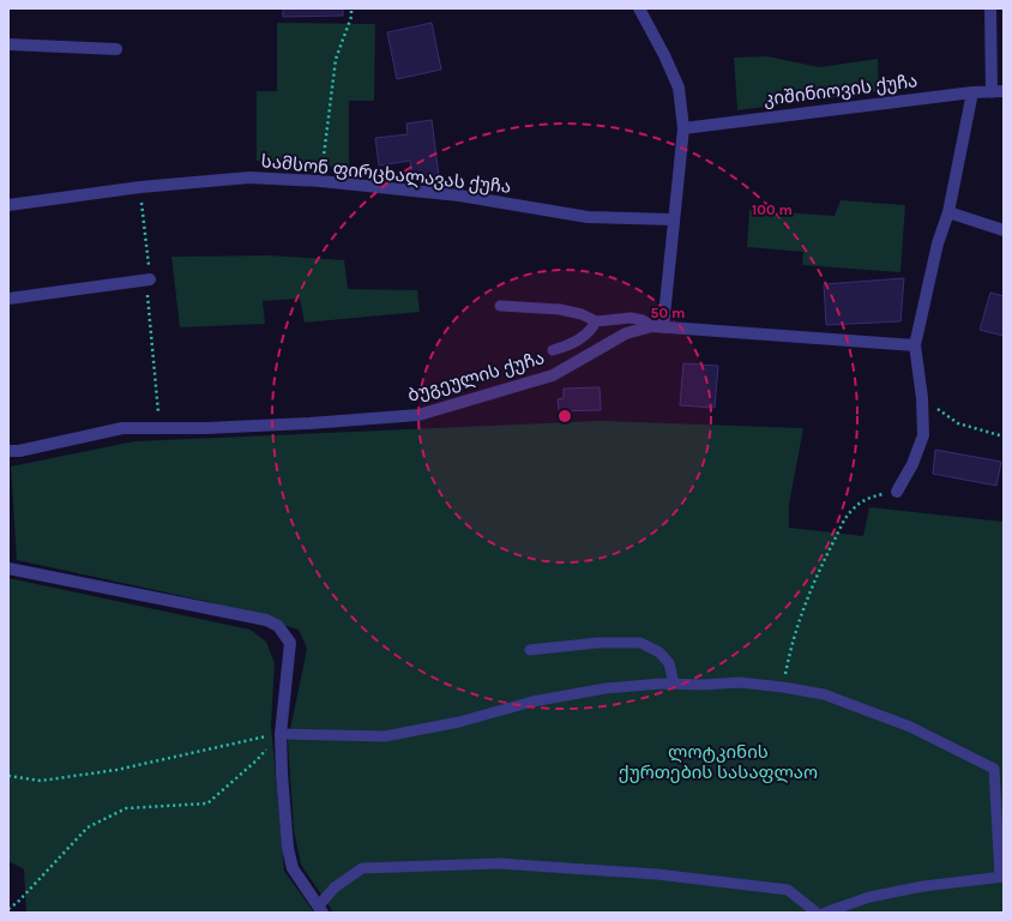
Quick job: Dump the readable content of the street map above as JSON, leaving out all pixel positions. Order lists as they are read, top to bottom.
{
  "streets": {
    "street": ["კიშინიოვის ქუჩა", "სამსონ ფირცხალავას ქუჩა", "ბუგეულის ქუჩა"]
  },
  "parks": ["ლოტკინის ქურთების სასაფლაო"],
  "rings": ["100 m", "50 m"]
}
